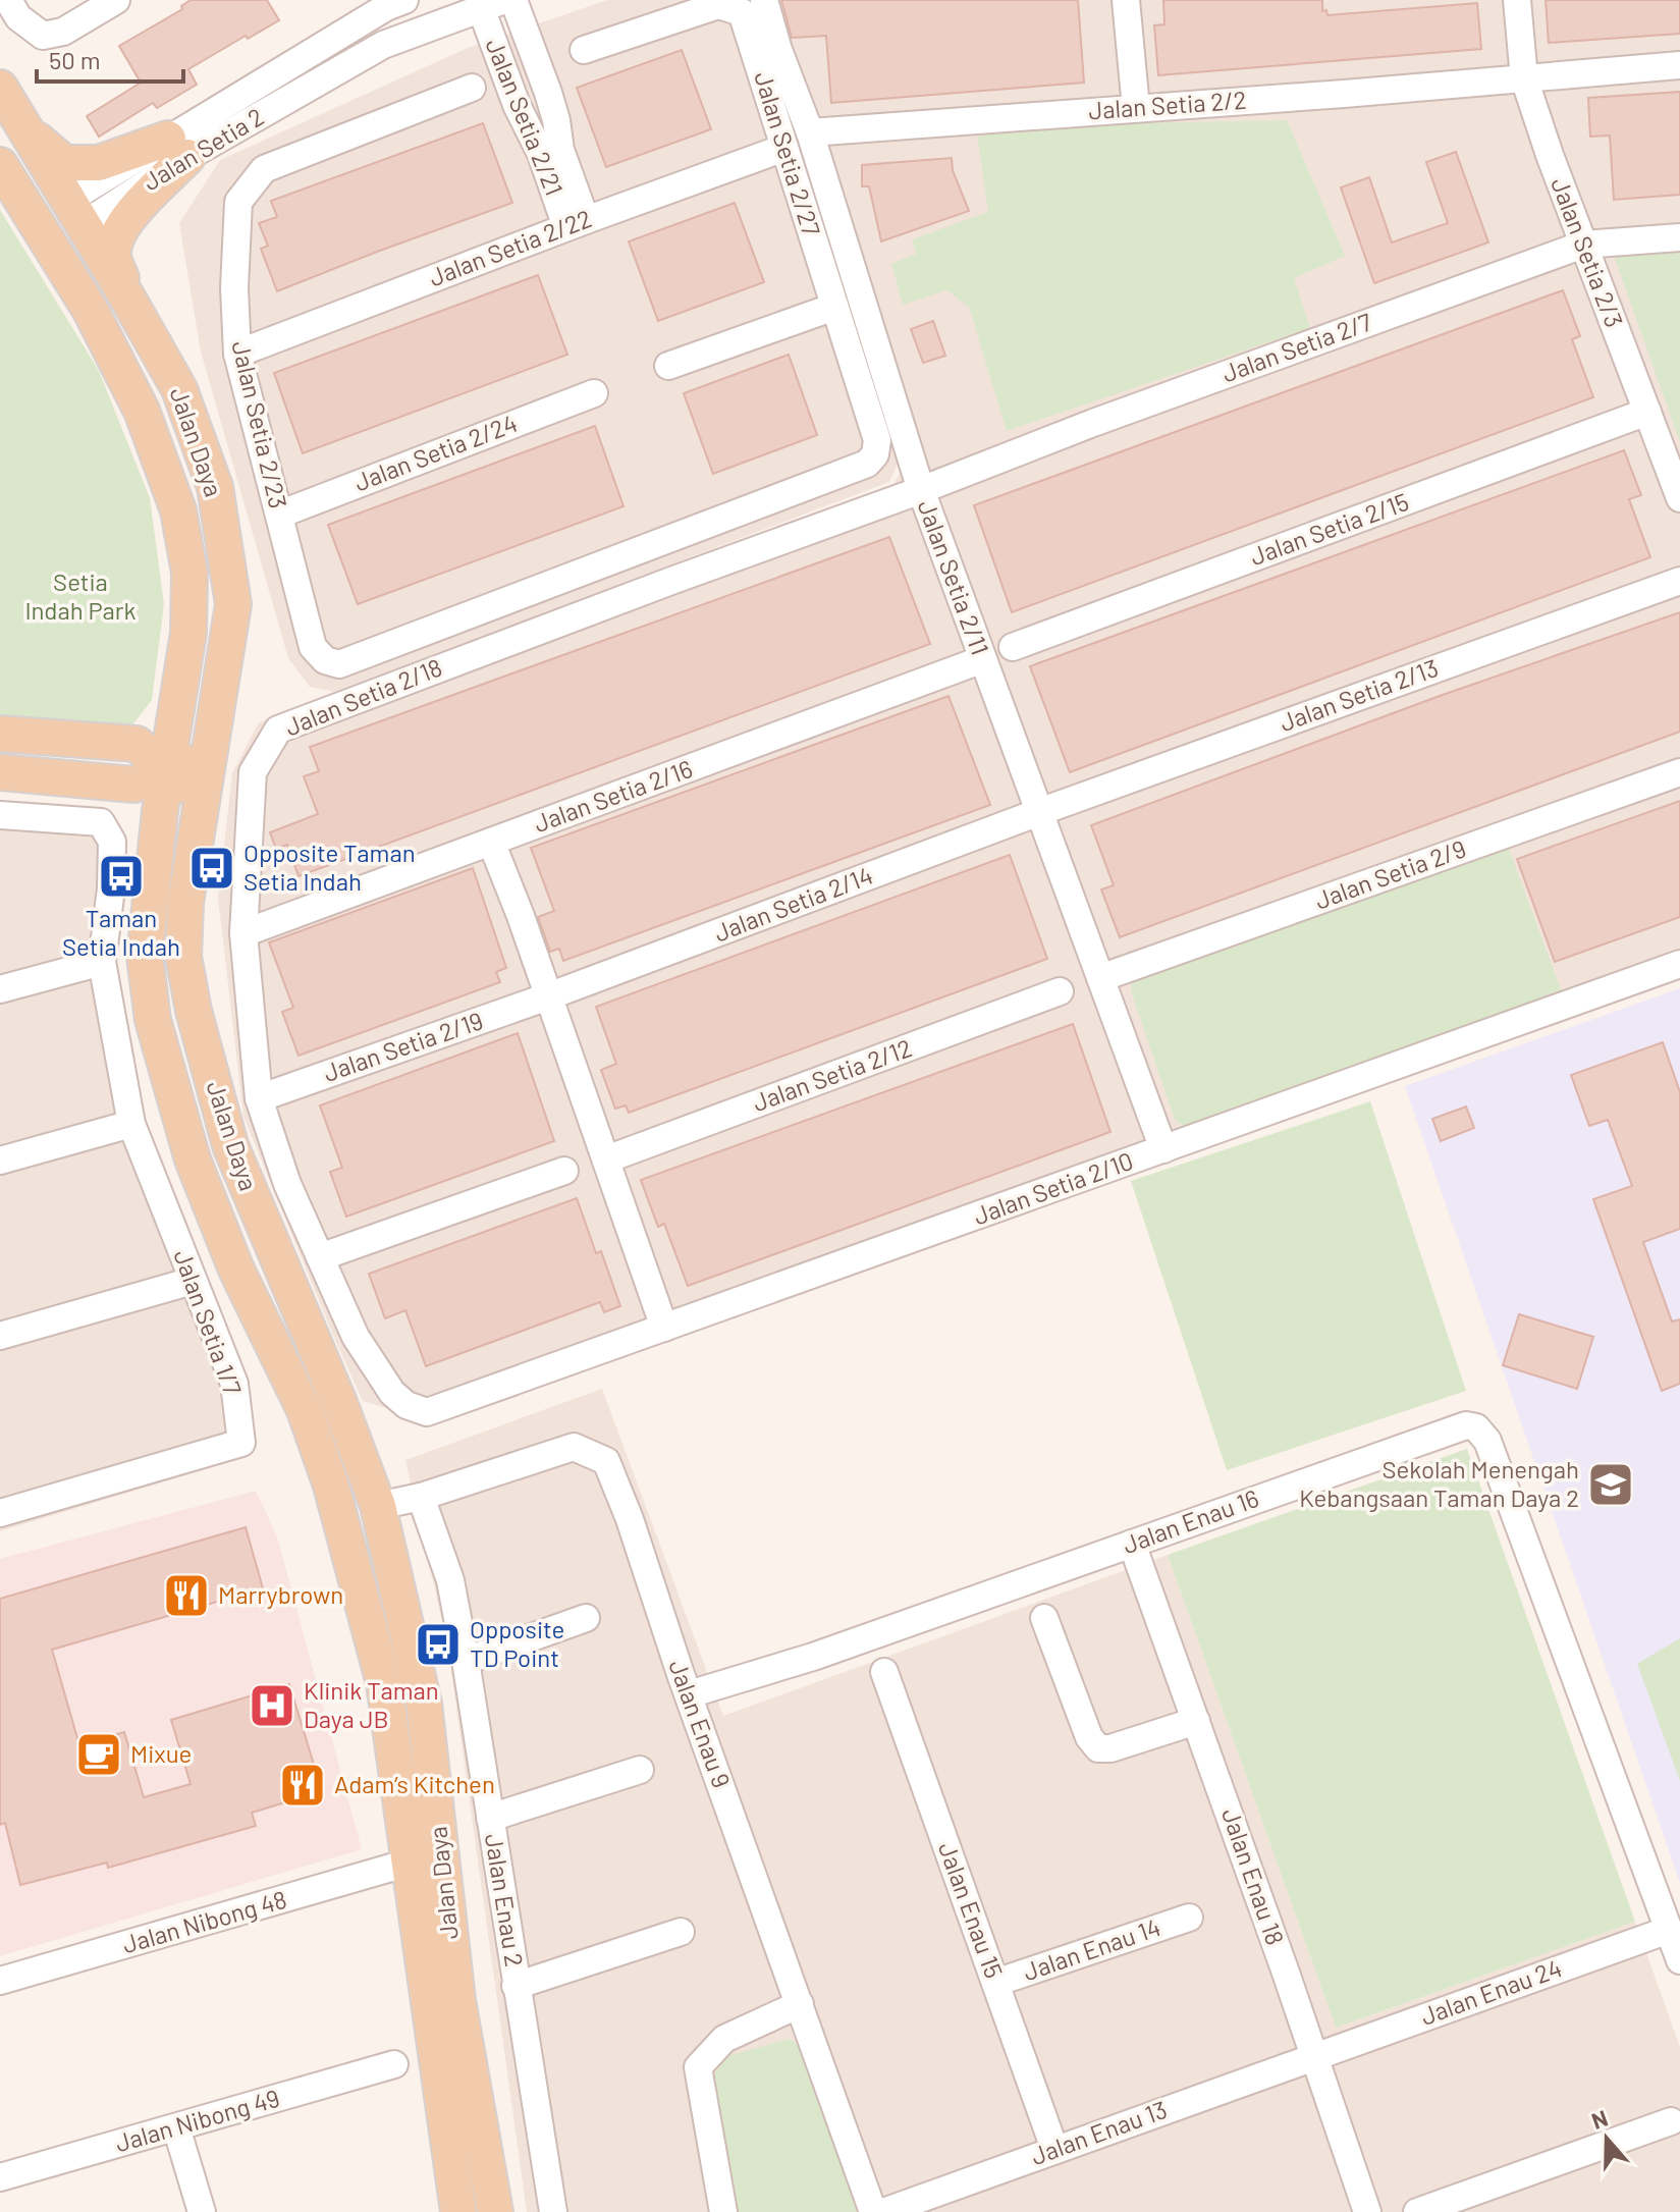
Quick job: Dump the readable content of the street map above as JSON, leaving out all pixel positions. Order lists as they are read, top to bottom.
{
  "streets": {
    "main road": ["Jalan Daya"],
    "street": [
      "Jalan Setia 2/2",
      "Jalan Setia 2/21",
      "Jalan Setia 2",
      "Jalan Setia 2/27",
      "Jalan Setia 2/22",
      "Jalan Setia 2/3",
      "Jalan Setia 2/7",
      "Jalan Setia 2/23",
      "Jalan Setia 2/24",
      "Jalan Setia 2/15",
      "Jalan Setia 2/11",
      "Jalan Setia 2/13",
      "Jalan Setia 2/18",
      "Jalan Setia 2/16",
      "Jalan Setia 2/9",
      "Jalan Setia 2/14",
      "Jalan Setia 2/19",
      "Jalan Setia 2/12",
      "Jalan Setia 2/10",
      "Jalan Setia 1/7",
      "Jalan Enau 16",
      "Jalan Enau 9",
      "Jalan Enau 18",
      "Jalan Enau 2",
      "Jalan Enau 15",
      "Jalan Nibong 48",
      "Jalan Enau 14",
      "Jalan Enau 24",
      "Jalan Nibong 49",
      "Jalan Enau 13"
    ]
  },
  "crossings": [
    ["Jalan Setia 2/2", "Jalan Setia 2/3"],
    ["Jalan Setia 2/2", "Jalan Setia 2/11"],
    ["Jalan Setia 2/21", "Jalan Setia 2"],
    ["Jalan Setia 2/21", "Jalan Setia 2/22"],
    ["Jalan Setia 2", "Jalan Daya"],
    ["Jalan Setia 2/27", "Jalan Setia 2/22"],
    ["Jalan Setia 2/27", "Jalan Setia 2/23"],
    ["Jalan Setia 2/22", "Jalan Setia 2/23"],
    ["Jalan Setia 2/3", "Jalan Setia 2/7"],
    ["Jalan Setia 2/3", "Jalan Setia 2/15"],
    ["Jalan Setia 2/7", "Jalan Setia 2/11"],
    ["Jalan Setia 2/7", "Jalan Setia 2/18"],
    ["Jalan Setia 2/23", "Jalan Setia 2/24"],
    ["Jalan Daya", "Jalan Enau 9"],
    ["Jalan Daya", "Jalan Nibong 48"],
    ["Jalan Setia 2/11", "Jalan Setia 2/13"],
    ["Jalan Setia 2/11", "Jalan Setia 2/18"],
    ["Jalan Setia 2/11", "Jalan Setia 2/16"],
    ["Jalan Setia 2/11", "Jalan Setia 2/9"],
    ["Jalan Setia 2/11", "Jalan Setia 2/14"],
    ["Jalan Setia 2/11", "Jalan Setia 2/10"],
    ["Jalan Setia 2/13", "Jalan Setia 2/14"],
    ["Jalan Setia 2/18", "Jalan Setia 2/16"],
    ["Jalan Setia 2/18", "Jalan Setia 2/19"],
    ["Jalan Setia 2/18", "Jalan Setia 2/10"],
    ["Jalan Setia 2/14", "Jalan Setia 2/19"],
    ["Jalan Enau 16", "Jalan Enau 9"],
    ["Jalan Enau 16", "Jalan Enau 18"],
    ["Jalan Enau 16", "Jalan Enau 24"],
    ["Jalan Enau 9", "Jalan Enau 2"],
    ["Jalan Enau 18", "Jalan Enau 24"],
    ["Jalan Enau 18", "Jalan Enau 13"],
    ["Jalan Enau 15", "Jalan Enau 14"],
    ["Jalan Enau 15", "Jalan Enau 13"],
    ["Jalan Enau 24", "Jalan Enau 13"]
  ],
  "parks": ["Setia Indah Park"],
  "places": {
    "bus stop": ["Opposite Taman Setia Indah", "Taman Setia Indah", "Opposite TD Point"],
    "school or university": ["Sekolah Menengah Kebangsaan Taman Daya 2"],
    "restaurant": ["Marrybrown", "Adam’s Kitchen"],
    "hospital": ["Klinik Taman Daya JB"],
    "cafe": ["Mixue"]
  },
  "scale_bar": "50 m",
  "north": "top"
}
